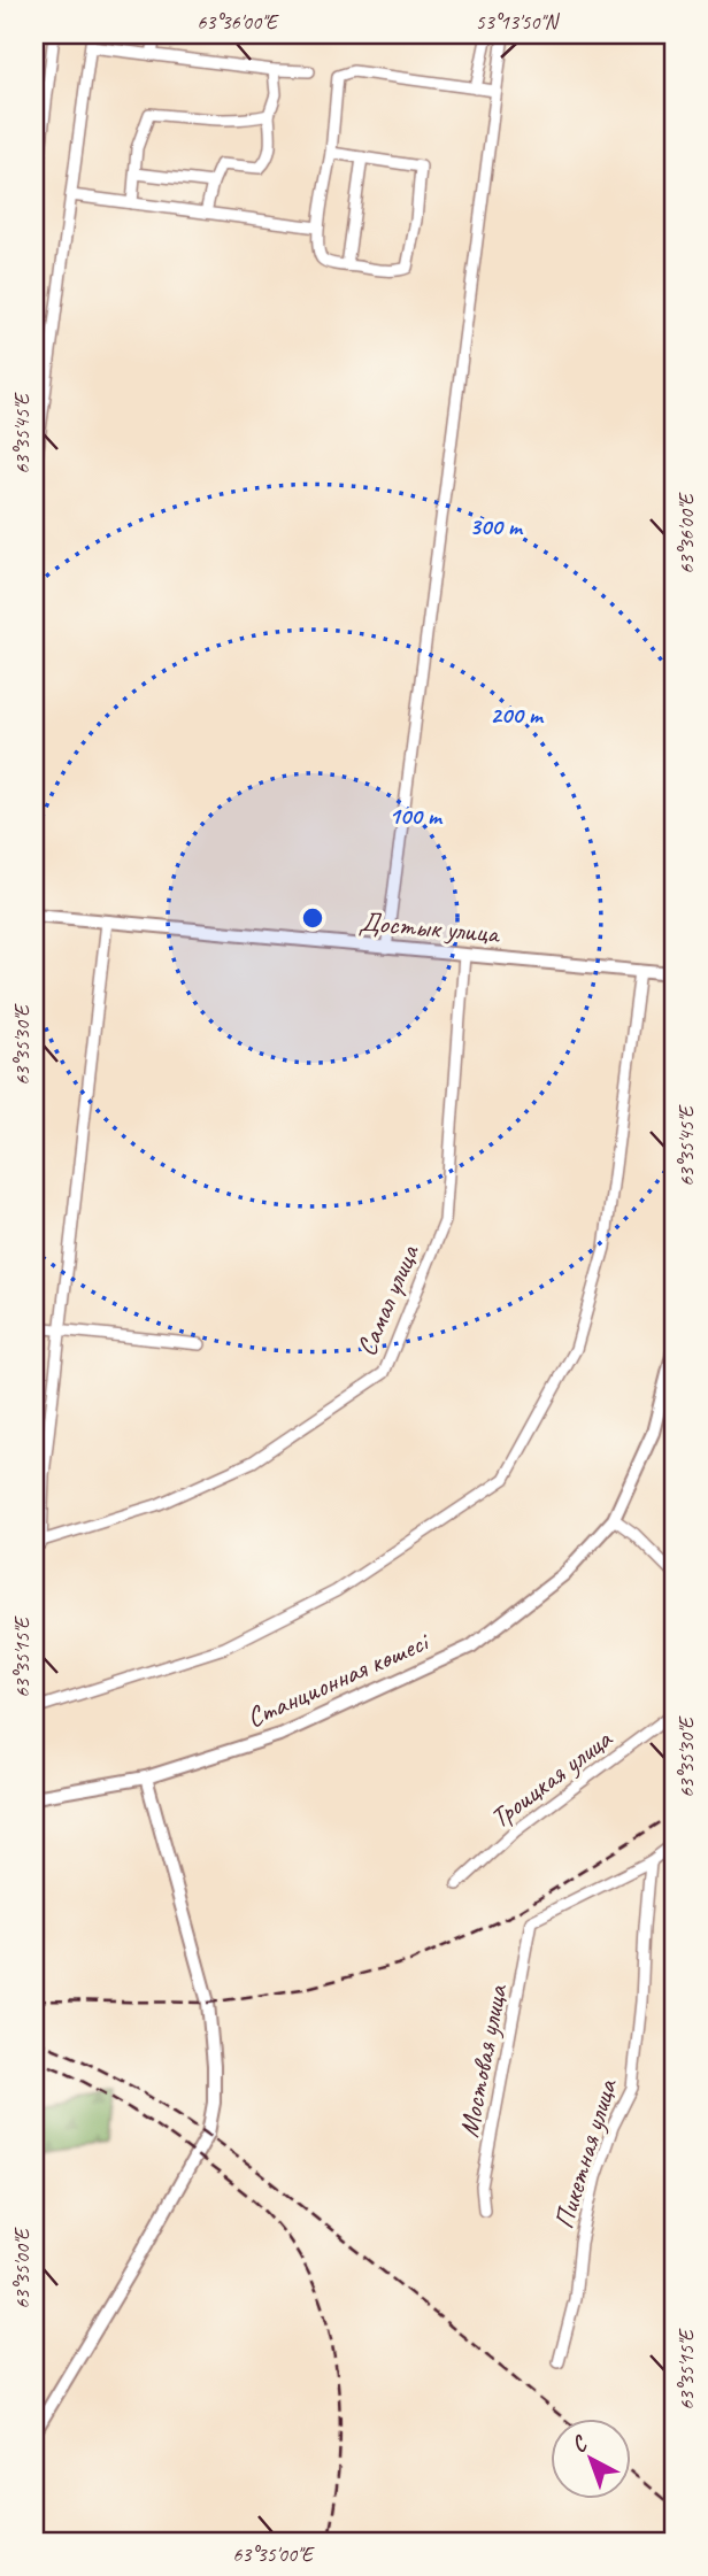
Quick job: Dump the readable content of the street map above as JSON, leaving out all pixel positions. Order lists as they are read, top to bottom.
{
  "streets": {
    "street": [
      "Достык улица",
      "Самал улица",
      "Станционная көшесі",
      "Троицкая улица",
      "Мостовая улица",
      "Пикетная улица"
    ]
  },
  "crossings": [
    ["Достык улица", "Самал улица"],
    ["Мостовая улица", "Пикетная улица"]
  ],
  "north": "top left",
  "coordinates": [
    "63°36'00\"E",
    "53°13'50\"N",
    "63°35'45\"E",
    "63°35'30\"E",
    "63°35'15\"E",
    "63°35'00\"E"
  ],
  "rings": ["300 m", "200 m", "100 m"]
}
